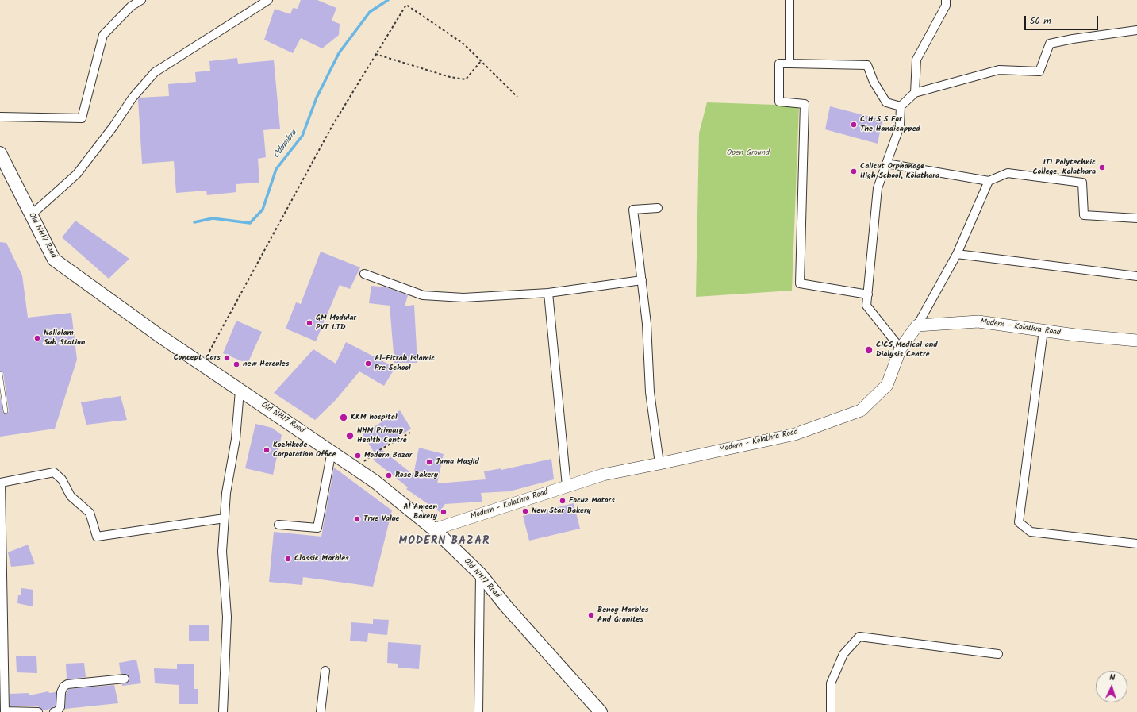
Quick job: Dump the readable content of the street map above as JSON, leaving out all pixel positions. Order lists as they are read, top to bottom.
{
  "streets": {
    "main road": ["Old NH17 Road", "Modern - Kolathra Road"]
  },
  "crossings": [
    ["Old NH17 Road", "Modern - Kolathra Road"]
  ],
  "districts": ["MODERN BAZAR"],
  "water": ["Odumbra"],
  "parks": ["Open Ground"],
  "places": [
    "C H S S For The Handicapped",
    "ITI Polytechnic College, Kolathara",
    "Calicut Orphanage High School, Kolathara",
    "GM Modular PVT LTD",
    "Nallalam Sub Station",
    "CICS Medical and Dialysis Centre",
    "Concept Cars",
    "Al-Fitrah Islamic Pre School",
    "new Hercules",
    "KKM hospital",
    "NHM Primary Health Centre",
    "Kozhikode Corporation Office",
    "Modern Bazar",
    "Juma Masjid",
    "Rose Bakery",
    "Focuz Motors",
    "New Star Bakery",
    "Al Ameen Bakery",
    "True Value",
    "Classic Marbles",
    "Benoy Marbles And Granites"
  ],
  "scale_bar": "50 m",
  "north": "top"
}
